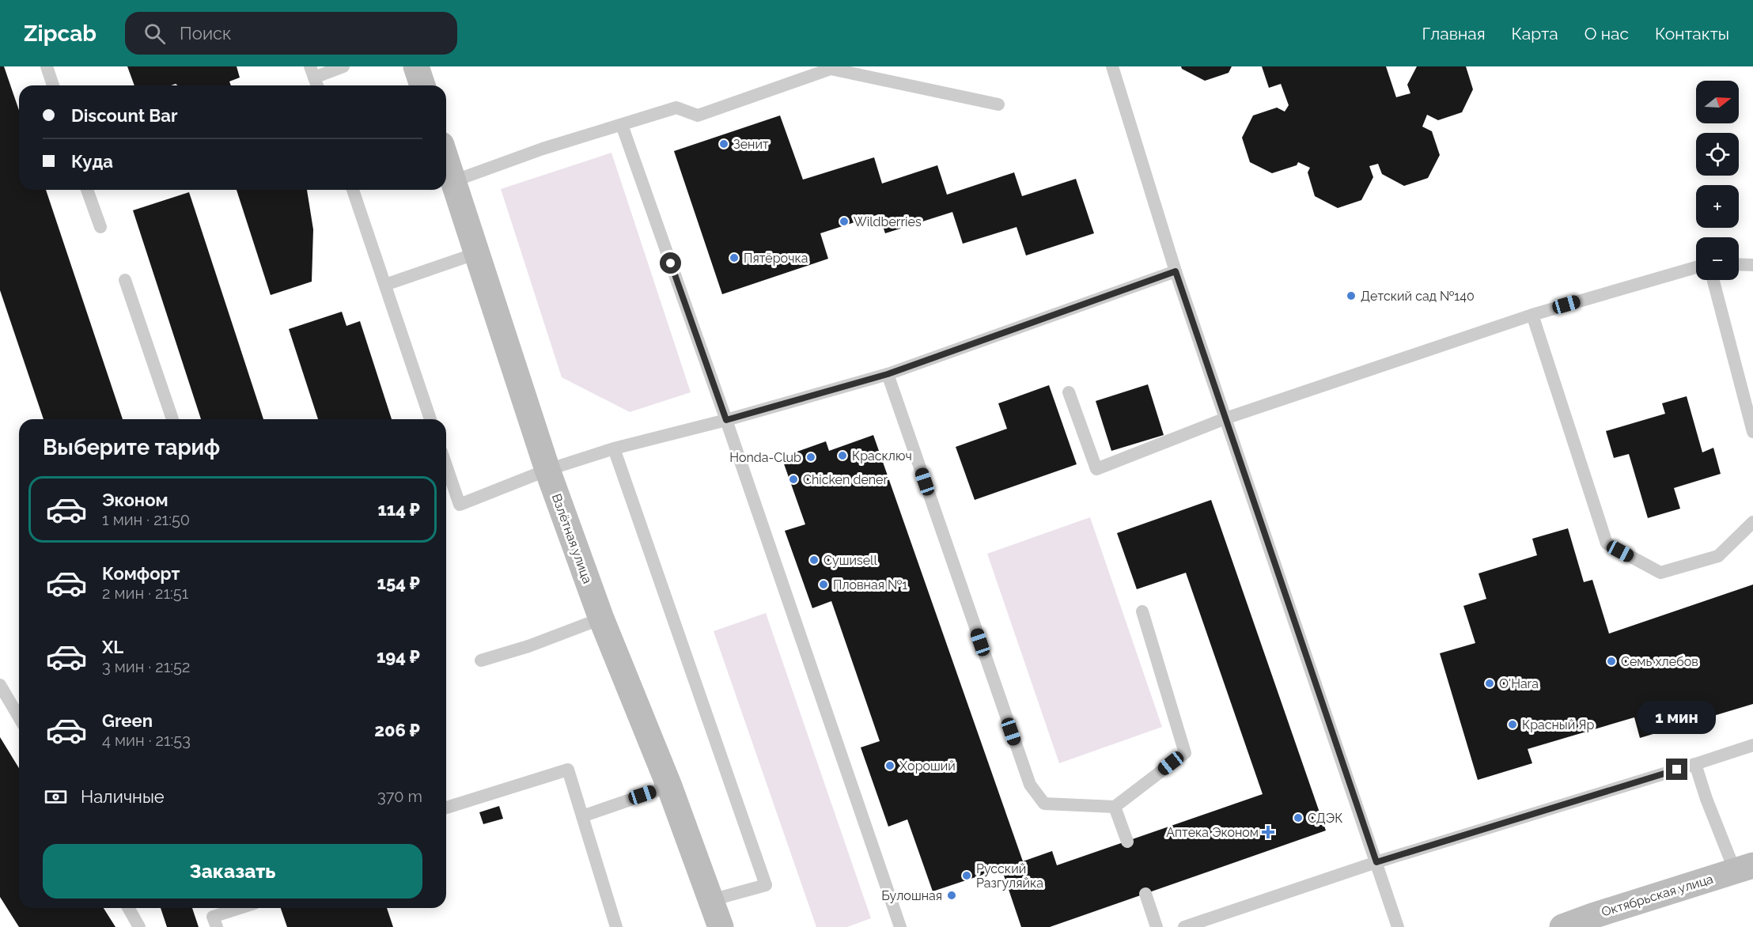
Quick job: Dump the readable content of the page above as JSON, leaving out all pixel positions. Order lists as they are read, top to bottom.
{
  "streets": {
    "main road": ["Взлётная улица", "Октябрьская улица"]
  },
  "places": {
    "other": [
      "Зенит",
      "Wildberries",
      "Пятёрочка",
      "Детский сад №140",
      "Красключ",
      "Honda-Club",
      "Chicken dener",
      "Сушиsell",
      "Пловная №1",
      "Семь хлебов",
      "O'Hara",
      "Красный Яр",
      "Хороший",
      "СДЭК",
      "Русский Разгуляйка",
      "Булошная"
    ],
    "health": ["Аптека Эконом"]
  },
  "north": "right",
  "page": {
    "header": "Zipcab",
    "search": "Поиск",
    "nav": [
      "Главная",
      "Карта",
      "О нас",
      "Контакты"
    ],
    "map_buttons": ["+", "−"],
    "banner": ["Discount Bar", "Куда"],
    "heading": "Выберите тариф",
    "list": [
      {
        "name": "Эконом",
        "note": "1 мин · 21:50",
        "value": "114 ₽"
      },
      {
        "name": "Комфорт",
        "note": "2 мин · 21:51",
        "value": "154 ₽"
      },
      {
        "name": "XL",
        "note": "3 мин · 21:52",
        "value": "194 ₽"
      },
      {
        "name": "Green",
        "note": "4 мин · 21:53",
        "value": "206 ₽"
      }
    ],
    "bubble": "1 мин",
    "pay": ["Наличные", "370 m"],
    "buttons": "Заказать"
  }
}
